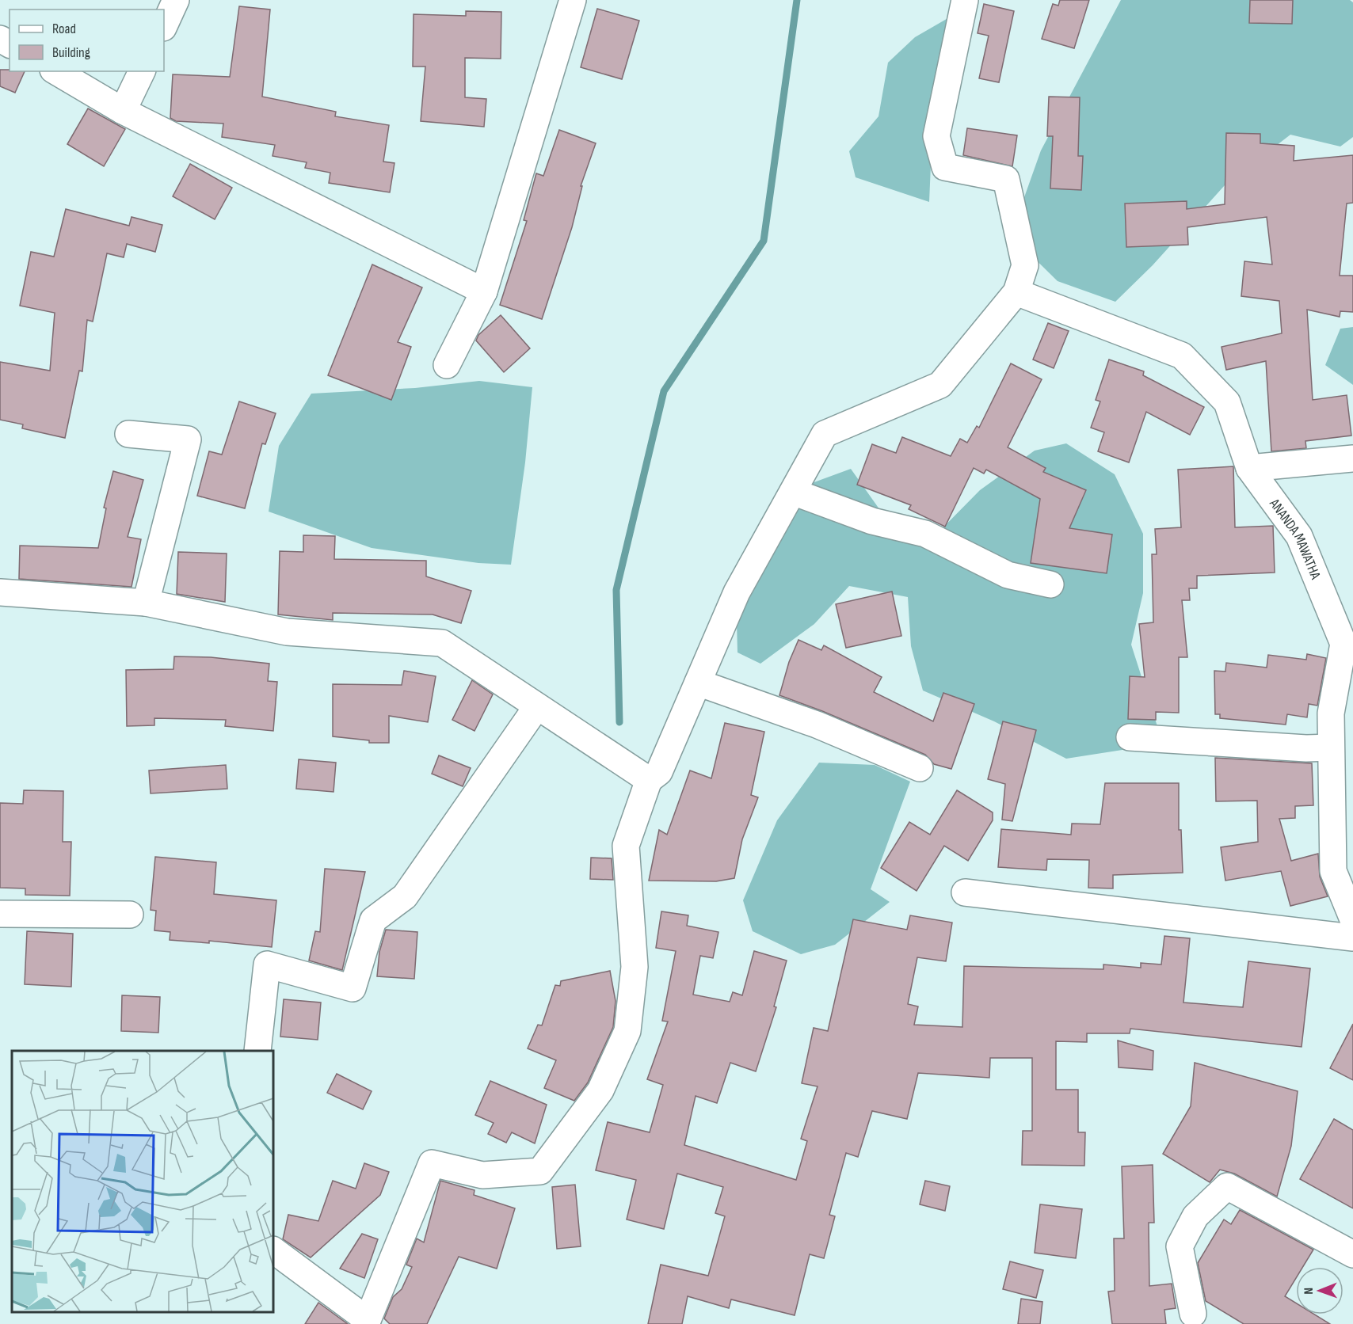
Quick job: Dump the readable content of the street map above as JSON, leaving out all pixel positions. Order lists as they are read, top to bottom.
{
  "streets": {
    "street": ["ANANDA MAWATHA"]
  },
  "legend": ["Road", "Building"],
  "north": "left"
}
